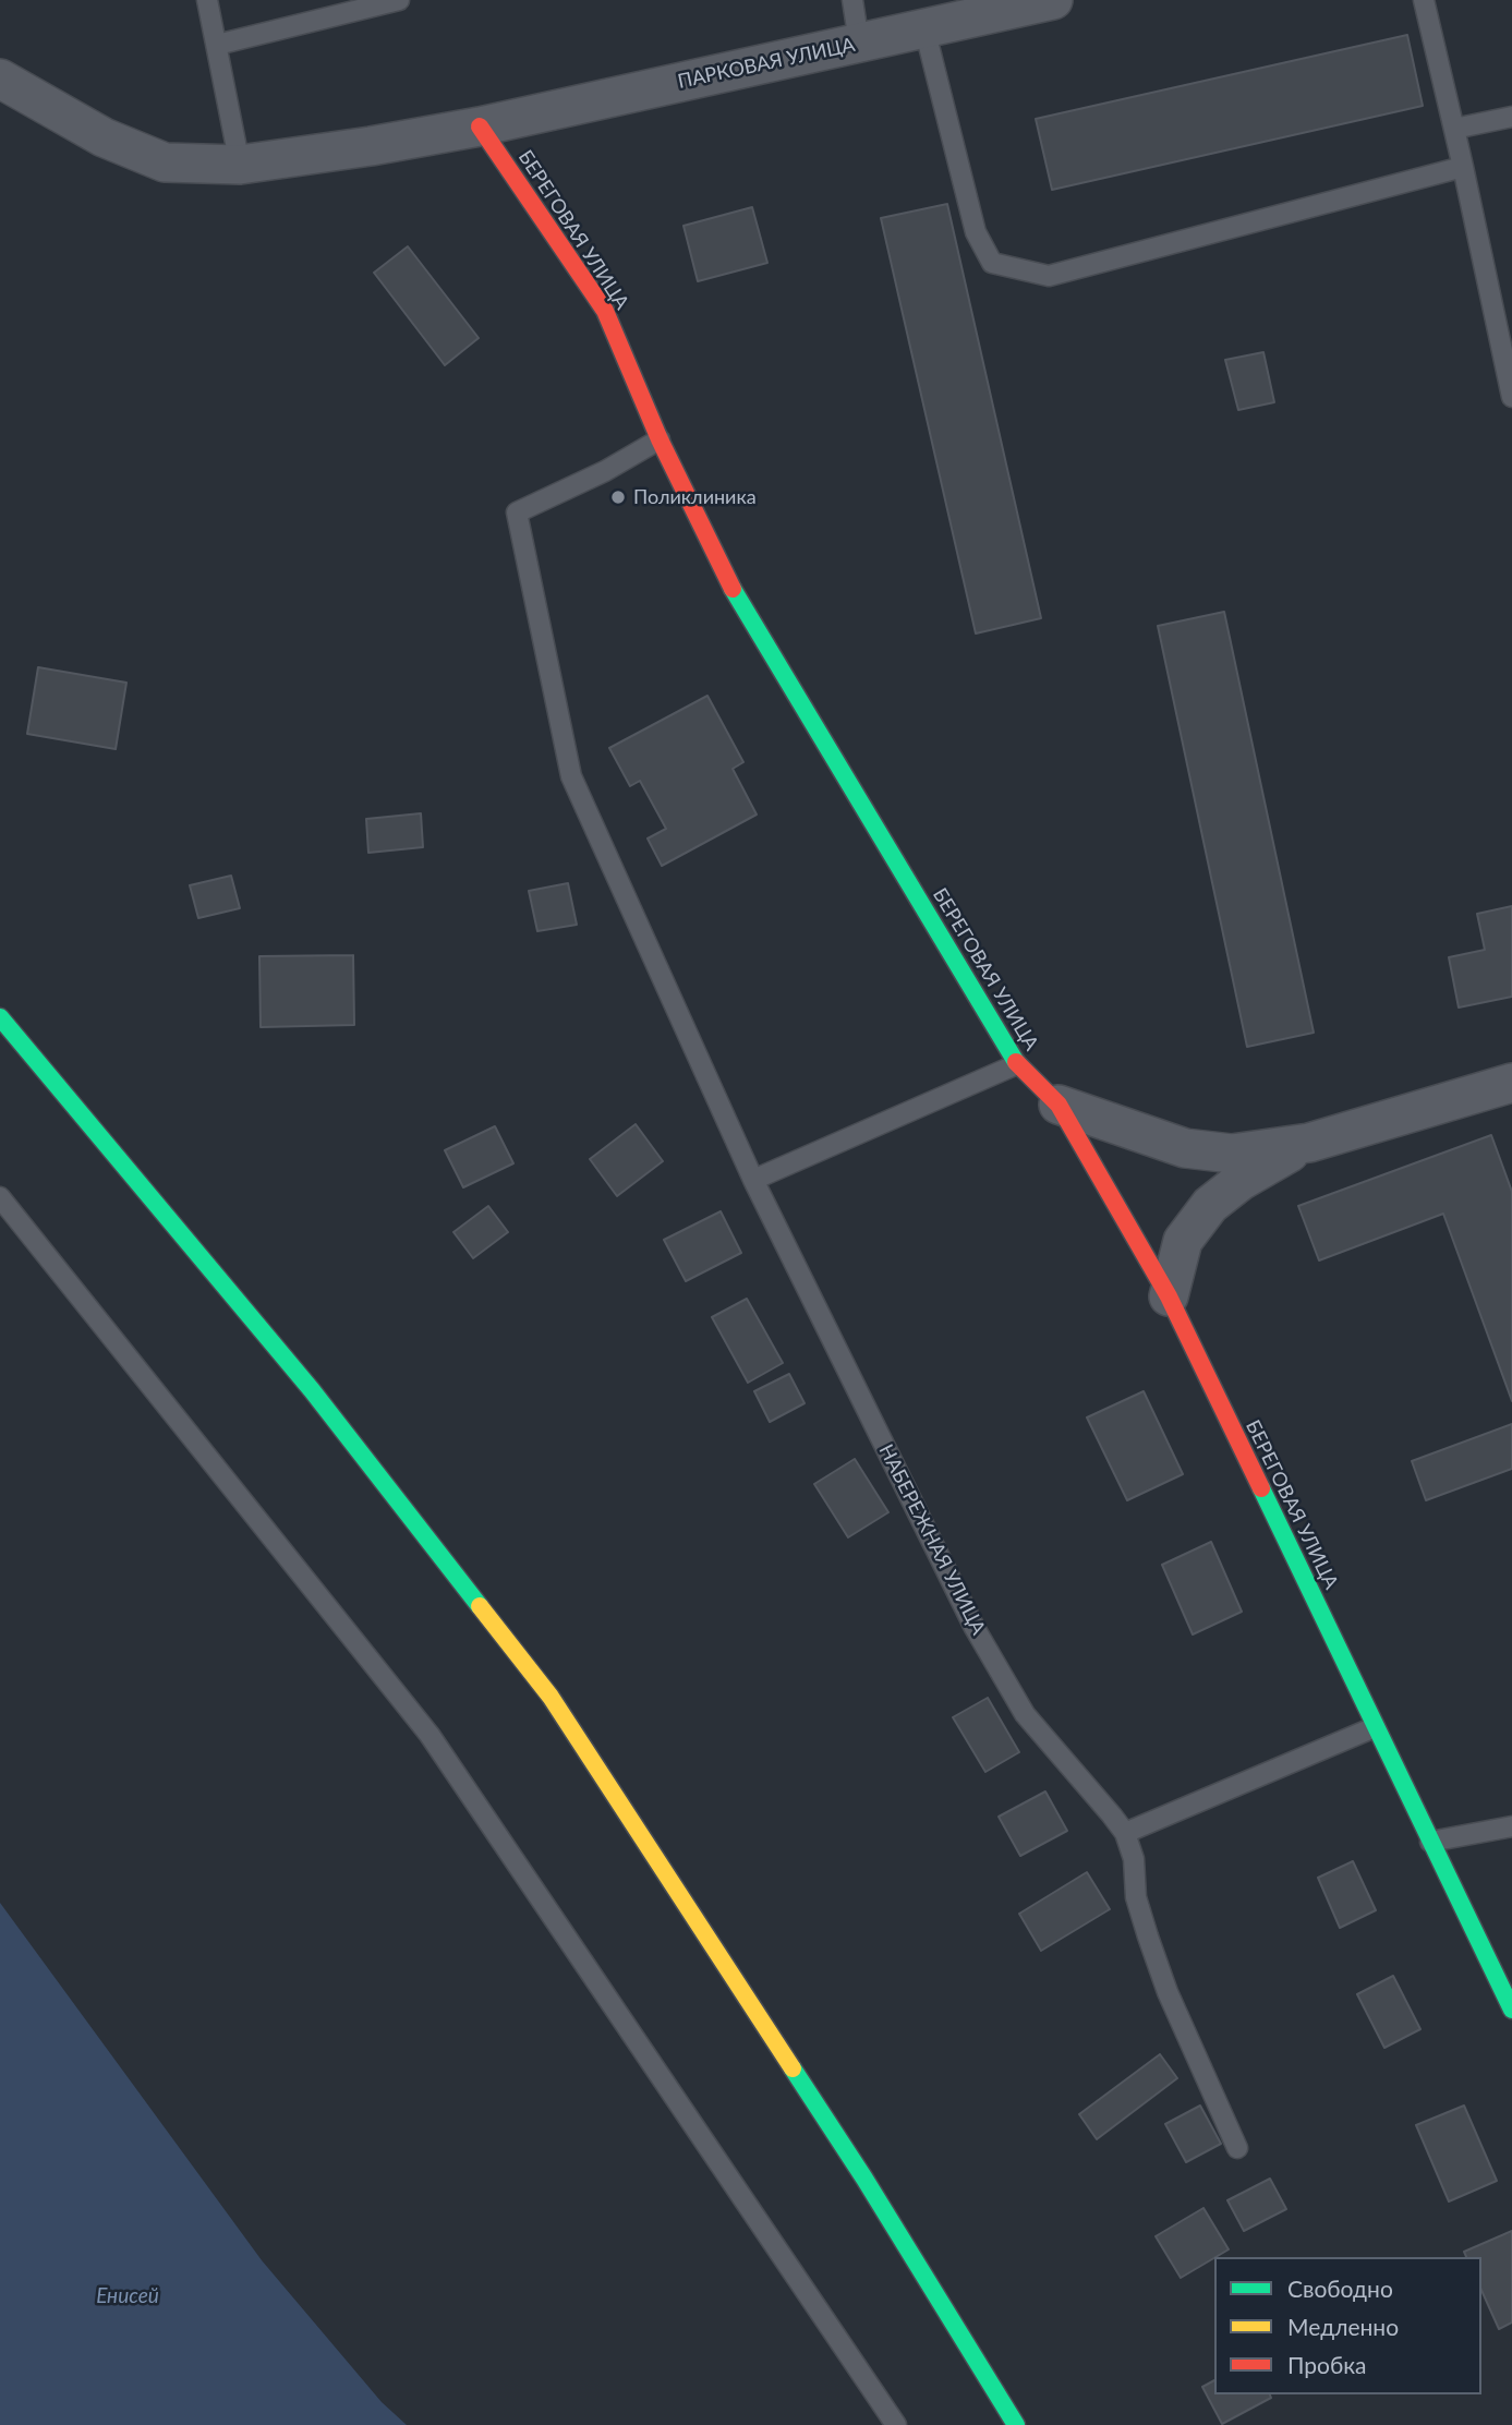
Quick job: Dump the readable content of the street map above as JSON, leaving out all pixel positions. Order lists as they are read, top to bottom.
{
  "streets": {
    "street": ["ПАРКОВАЯ УЛИЦА", "БЕРЕГОВАЯ УЛИЦА"],
    "lane": ["НАБЕРЕЖНАЯ УЛИЦА"]
  },
  "crossings": [
    ["ПАРКОВАЯ УЛИЦА", "БЕРЕГОВАЯ УЛИЦА"],
    ["БЕРЕГОВАЯ УЛИЦА", "НАБЕРЕЖНАЯ УЛИЦА"]
  ],
  "water": ["Енисей"],
  "places": ["Поликлиника"],
  "legend": ["Свободно", "Медленно", "Пробка"]
}
